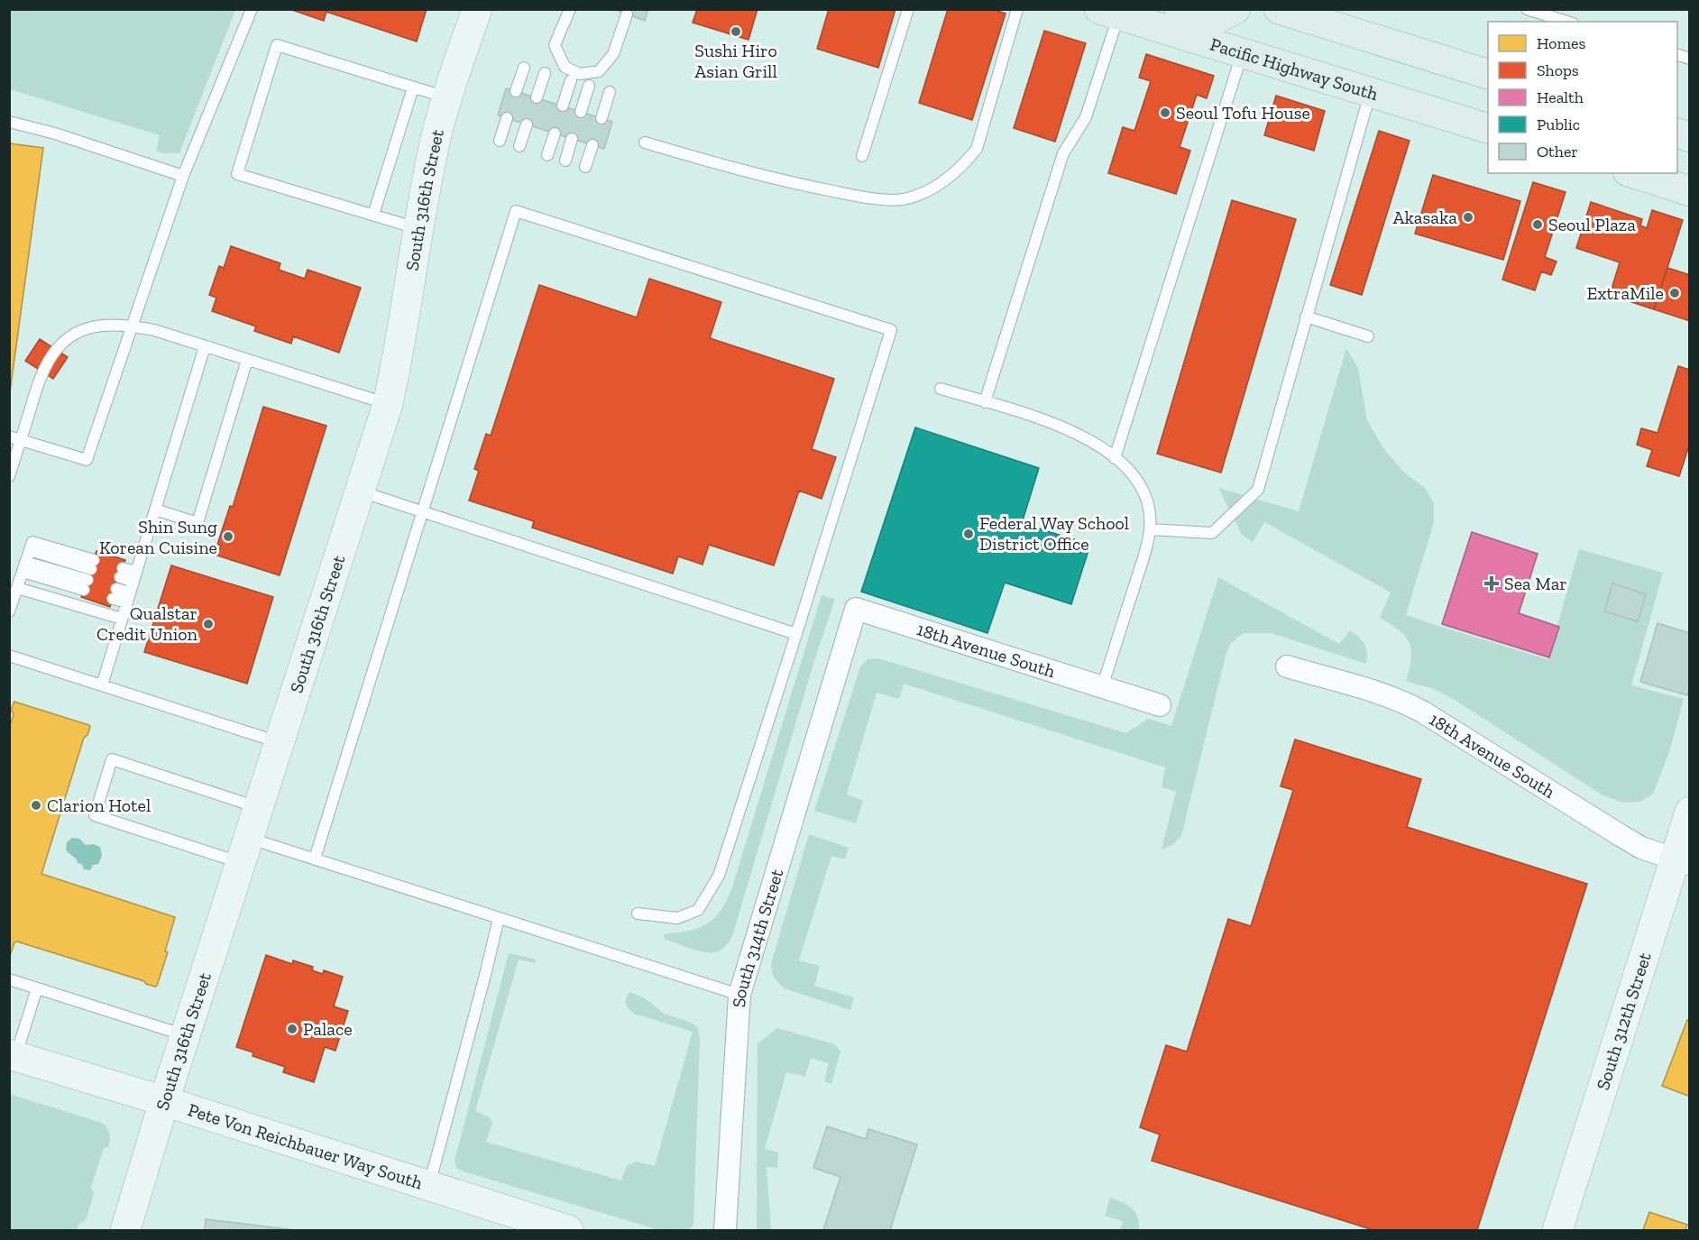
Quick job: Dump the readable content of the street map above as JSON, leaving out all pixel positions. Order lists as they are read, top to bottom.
{
  "streets": {
    "main road": ["Pacific Highway South"],
    "street": [
      "South 316th Street",
      "18th Avenue South",
      "South 314th Street",
      "South 312th Street",
      "Pete Von Reichbauer Way South"
    ]
  },
  "crossings": [
    ["South 316th Street", "Pete Von Reichbauer Way South"],
    ["18th Avenue South", "South 314th Street"],
    ["18th Avenue South", "South 312th Street"]
  ],
  "places": {
    "other": [
      "Sushi Hiro Asian Grill",
      "Seoul Tofu House",
      "Akasaka",
      "Seoul Plaza",
      "ExtraMile",
      "Federal Way School District Office",
      "Shin Sung Korean Cuisine",
      "Qualstar Credit Union",
      "Clarion Hotel",
      "Palace"
    ],
    "health": ["Sea Mar"]
  },
  "legend": [
    "Homes",
    "Shops",
    "Health",
    "Public",
    "Other"
  ]
}
